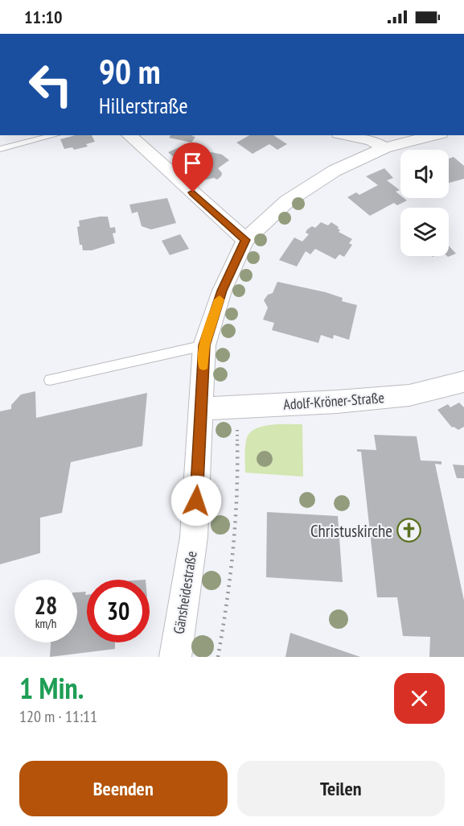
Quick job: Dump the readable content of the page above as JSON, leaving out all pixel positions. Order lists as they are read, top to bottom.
{
  "streets": {
    "street": ["Adolf-Kröner-Straße", "Gänsheidestraße"]
  },
  "crossings": [
    ["Adolf-Kröner-Straße", "Gänsheidestraße"]
  ],
  "places": {
    "church": ["Christuskirche"]
  },
  "page": {
    "status": "11:10",
    "turn": ["90 m", "Hillerstraße"],
    "speed": "28 km/h",
    "limit": "30",
    "heading": ["1 Min.", "120 m · 11:11"],
    "buttons": ["Beenden", "Teilen"]
  }
}
